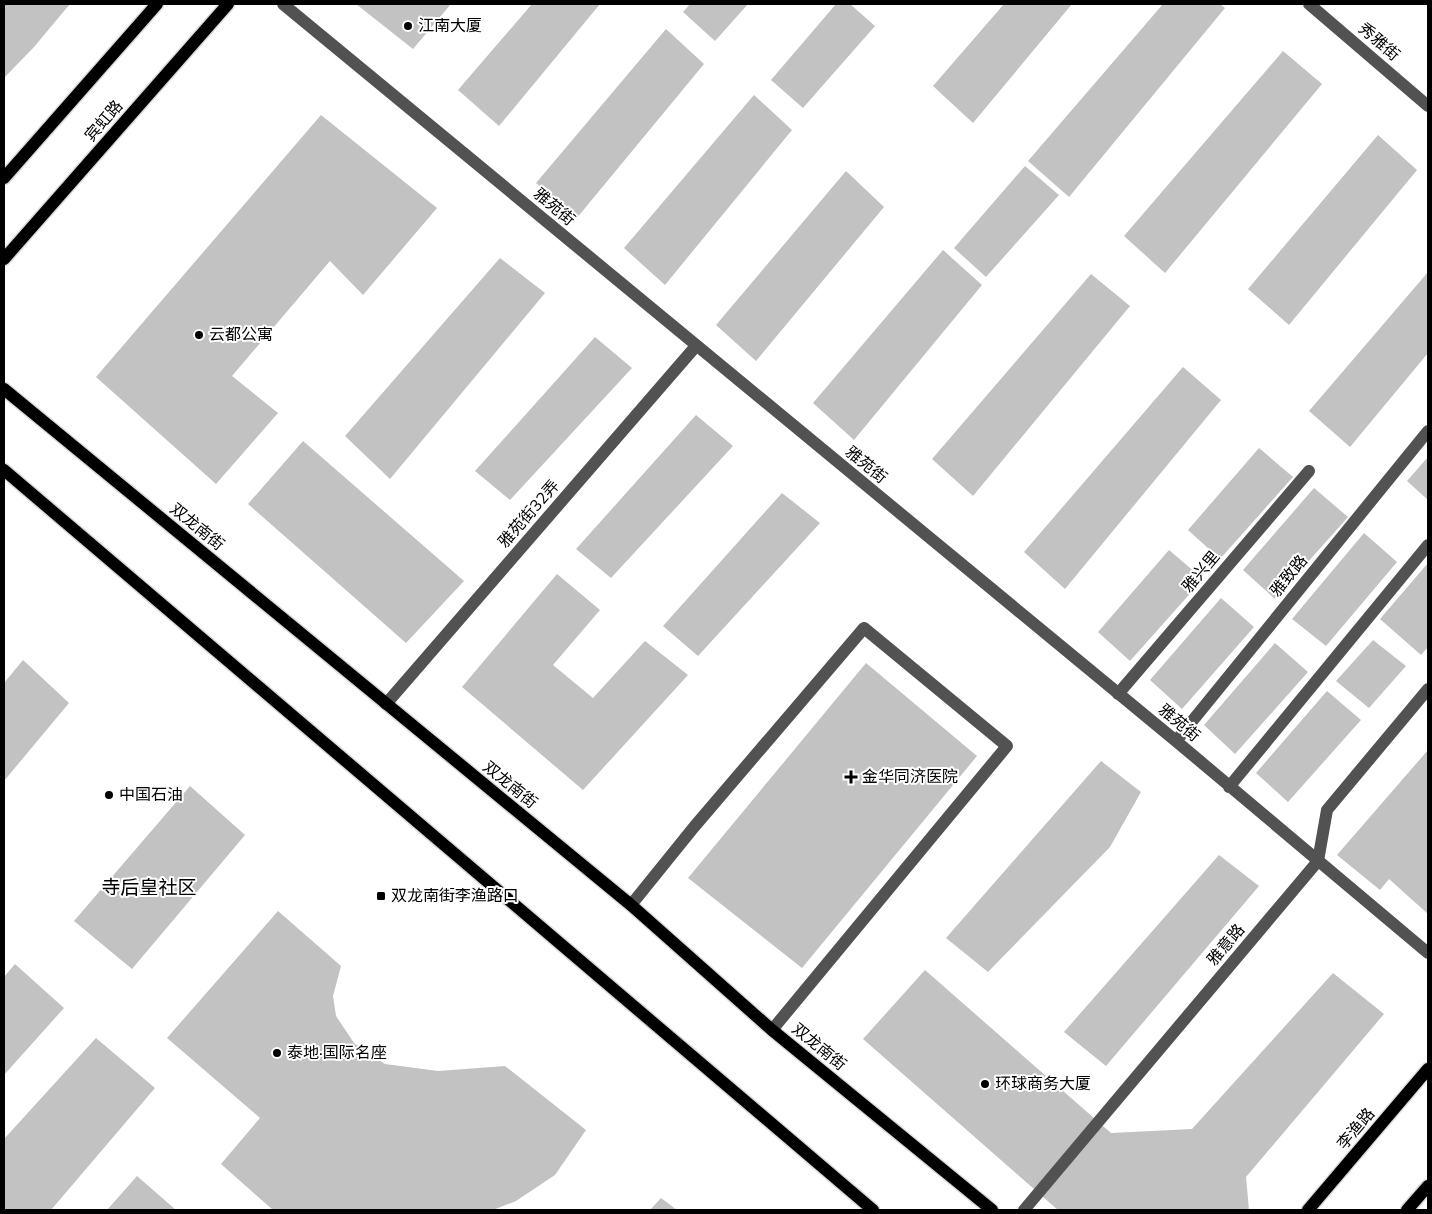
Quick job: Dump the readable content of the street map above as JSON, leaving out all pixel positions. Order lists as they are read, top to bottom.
{
  "streets": {
    "main road": ["宾虹路", "双龙南街", "李渔路"],
    "street": [
      "秀雅街",
      "雅苑街",
      "雅苑街32弄",
      "雅兴里",
      "雅致路",
      "雅意路"
    ]
  },
  "crossings": [
    ["雅苑街", "雅苑街32弄"],
    ["雅苑街", "雅兴里"],
    ["雅苑街", "雅致路"],
    ["雅苑街", "雅意路"],
    ["雅苑街32弄", "双龙南街"]
  ],
  "districts": ["寺后皇社区"],
  "places": {
    "other": [
      "江南大厦",
      "云都公寓",
      "中国石油",
      "泰地·国际名座",
      "环球商务大厦"
    ],
    "health": ["金华同济医院"],
    "transit": ["双龙南街李渔路口"]
  }
}
